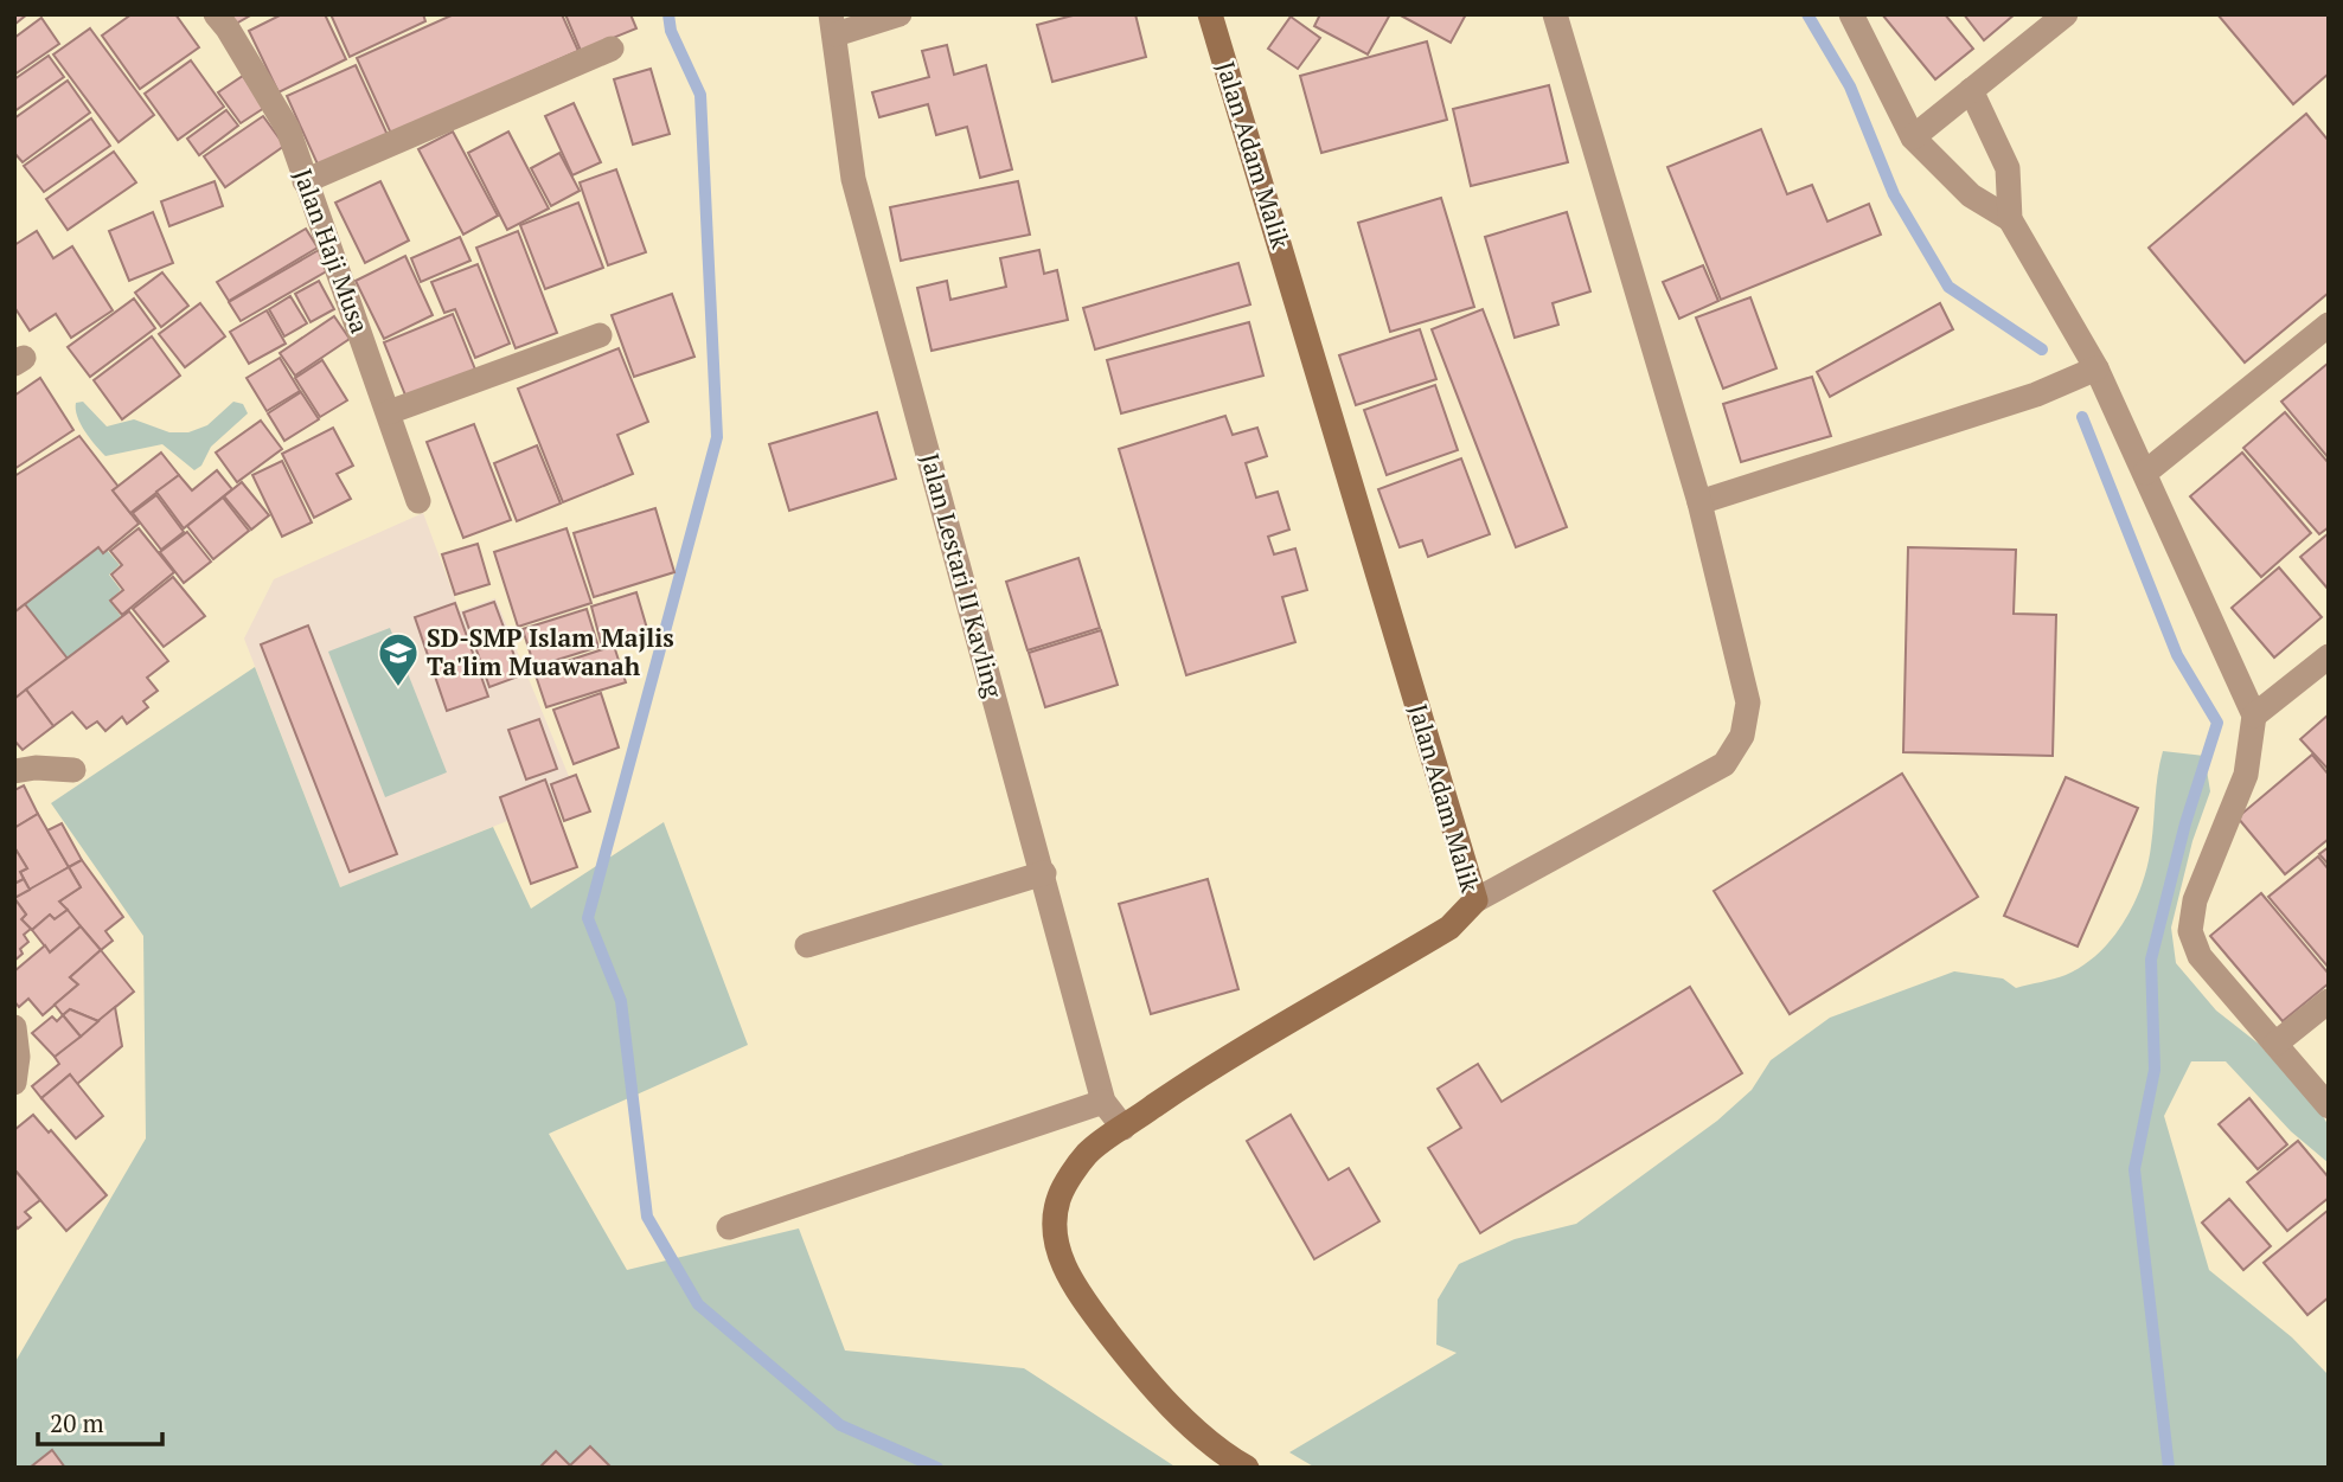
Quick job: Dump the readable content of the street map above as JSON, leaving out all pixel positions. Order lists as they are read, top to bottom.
{
  "streets": {
    "street": ["Jalan Adam Malik", "Jalan Haji Musa", "Jalan Lestari II Kavling"]
  },
  "crossings": [
    ["Jalan Adam Malik", "Jalan Lestari II Kavling"]
  ],
  "places": {
    "school or university": ["SD-SMP Islam Majlis Ta'lim Muawanah"]
  },
  "scale_bar": "20 m"
}
